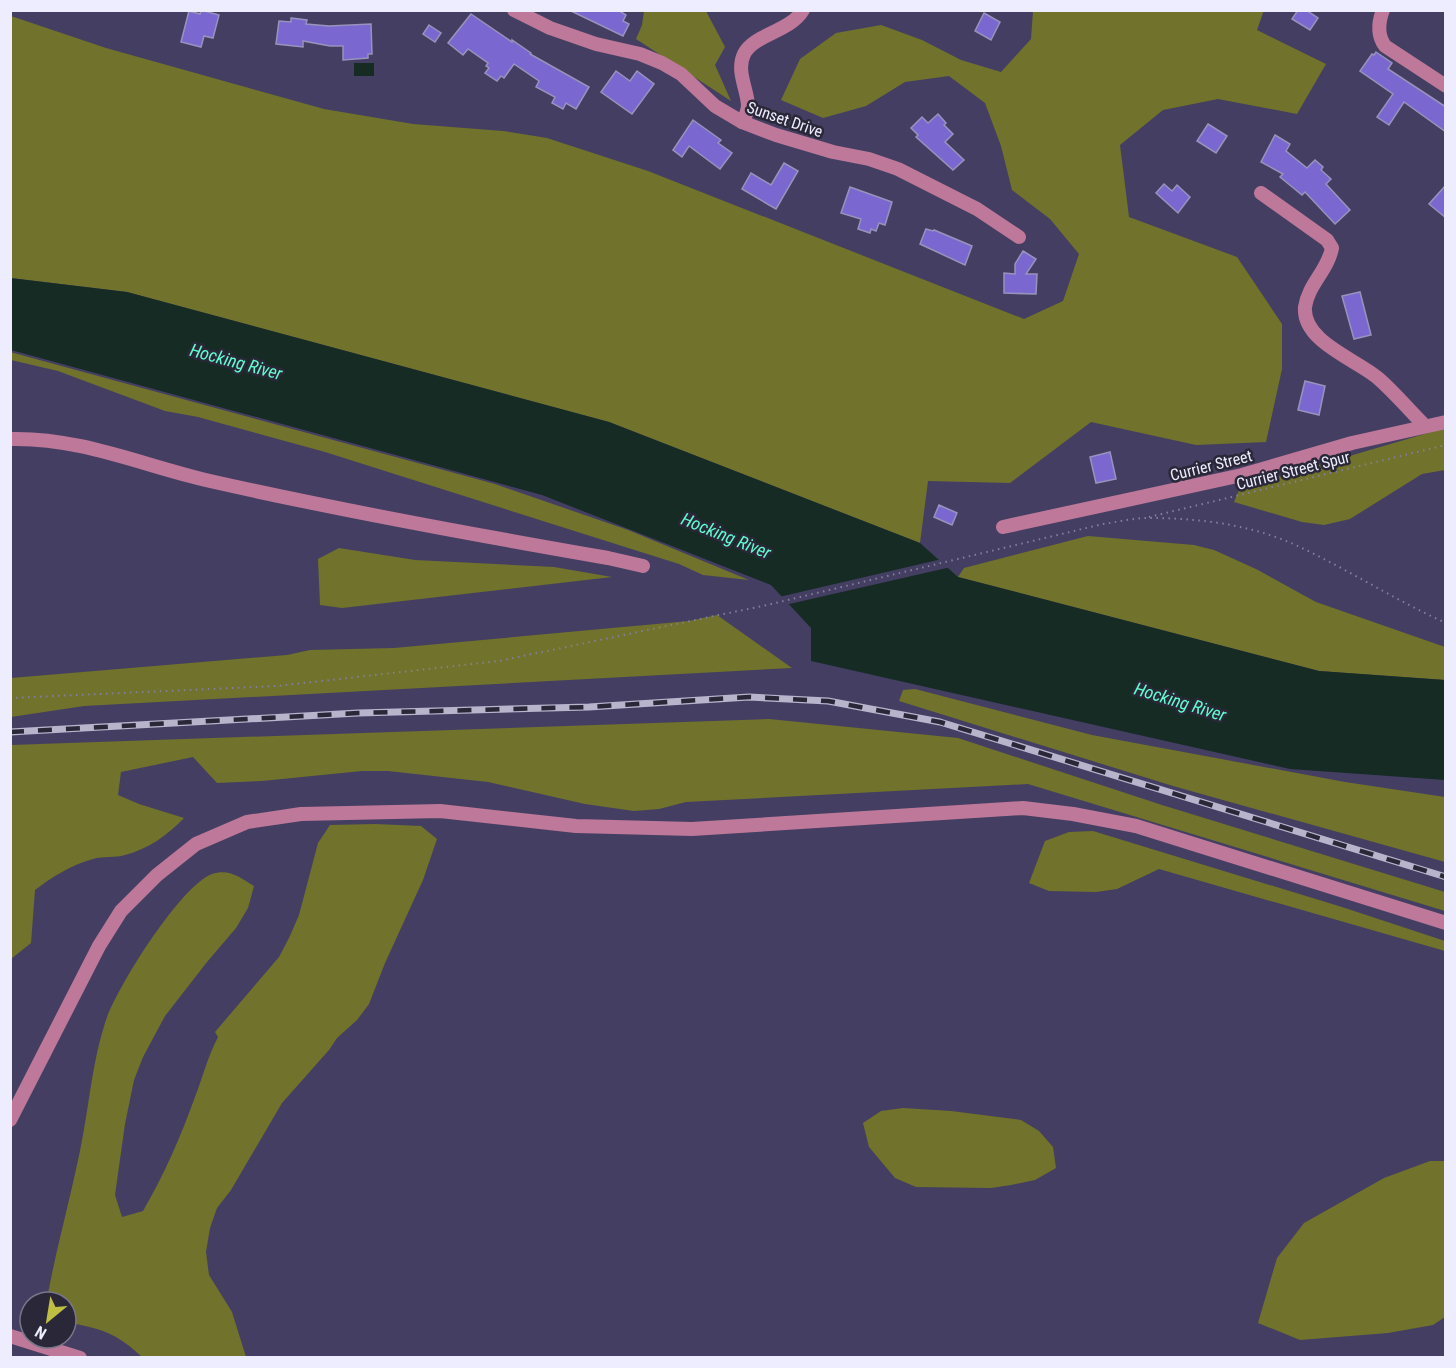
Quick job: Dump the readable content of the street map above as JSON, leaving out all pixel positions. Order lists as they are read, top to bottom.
{
  "streets": {
    "street": ["Sunset Drive", "Currier Street"],
    "path": ["Currier Street Spur"]
  },
  "water": ["Hocking River"],
  "north": "bottom left"
}
